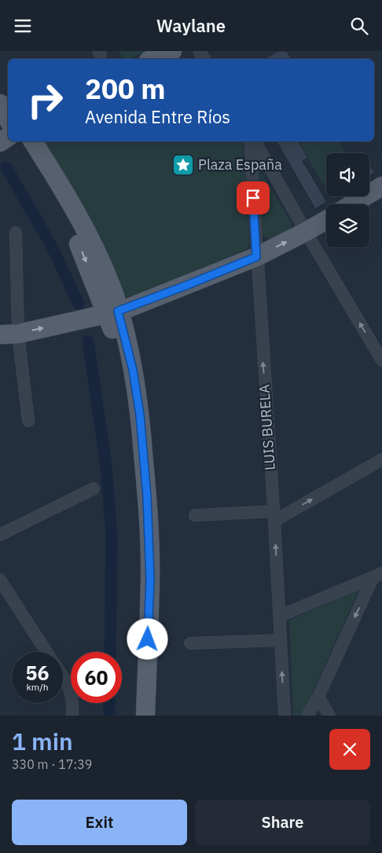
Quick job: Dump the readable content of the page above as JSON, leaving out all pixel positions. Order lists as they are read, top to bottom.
{
  "streets": {
    "street": ["LUIS BURELA"]
  },
  "one_way": ["LUIS BURELA"],
  "places": {
    "place": ["Plaza España"]
  },
  "page": {
    "header": "Waylane",
    "turn": ["200 m", "Avenida Entre Ríos"],
    "speed": "56 km/h",
    "limit": "60",
    "heading": ["1 min", "330 m · 17:39"],
    "buttons": ["Exit", "Share"]
  }
}
